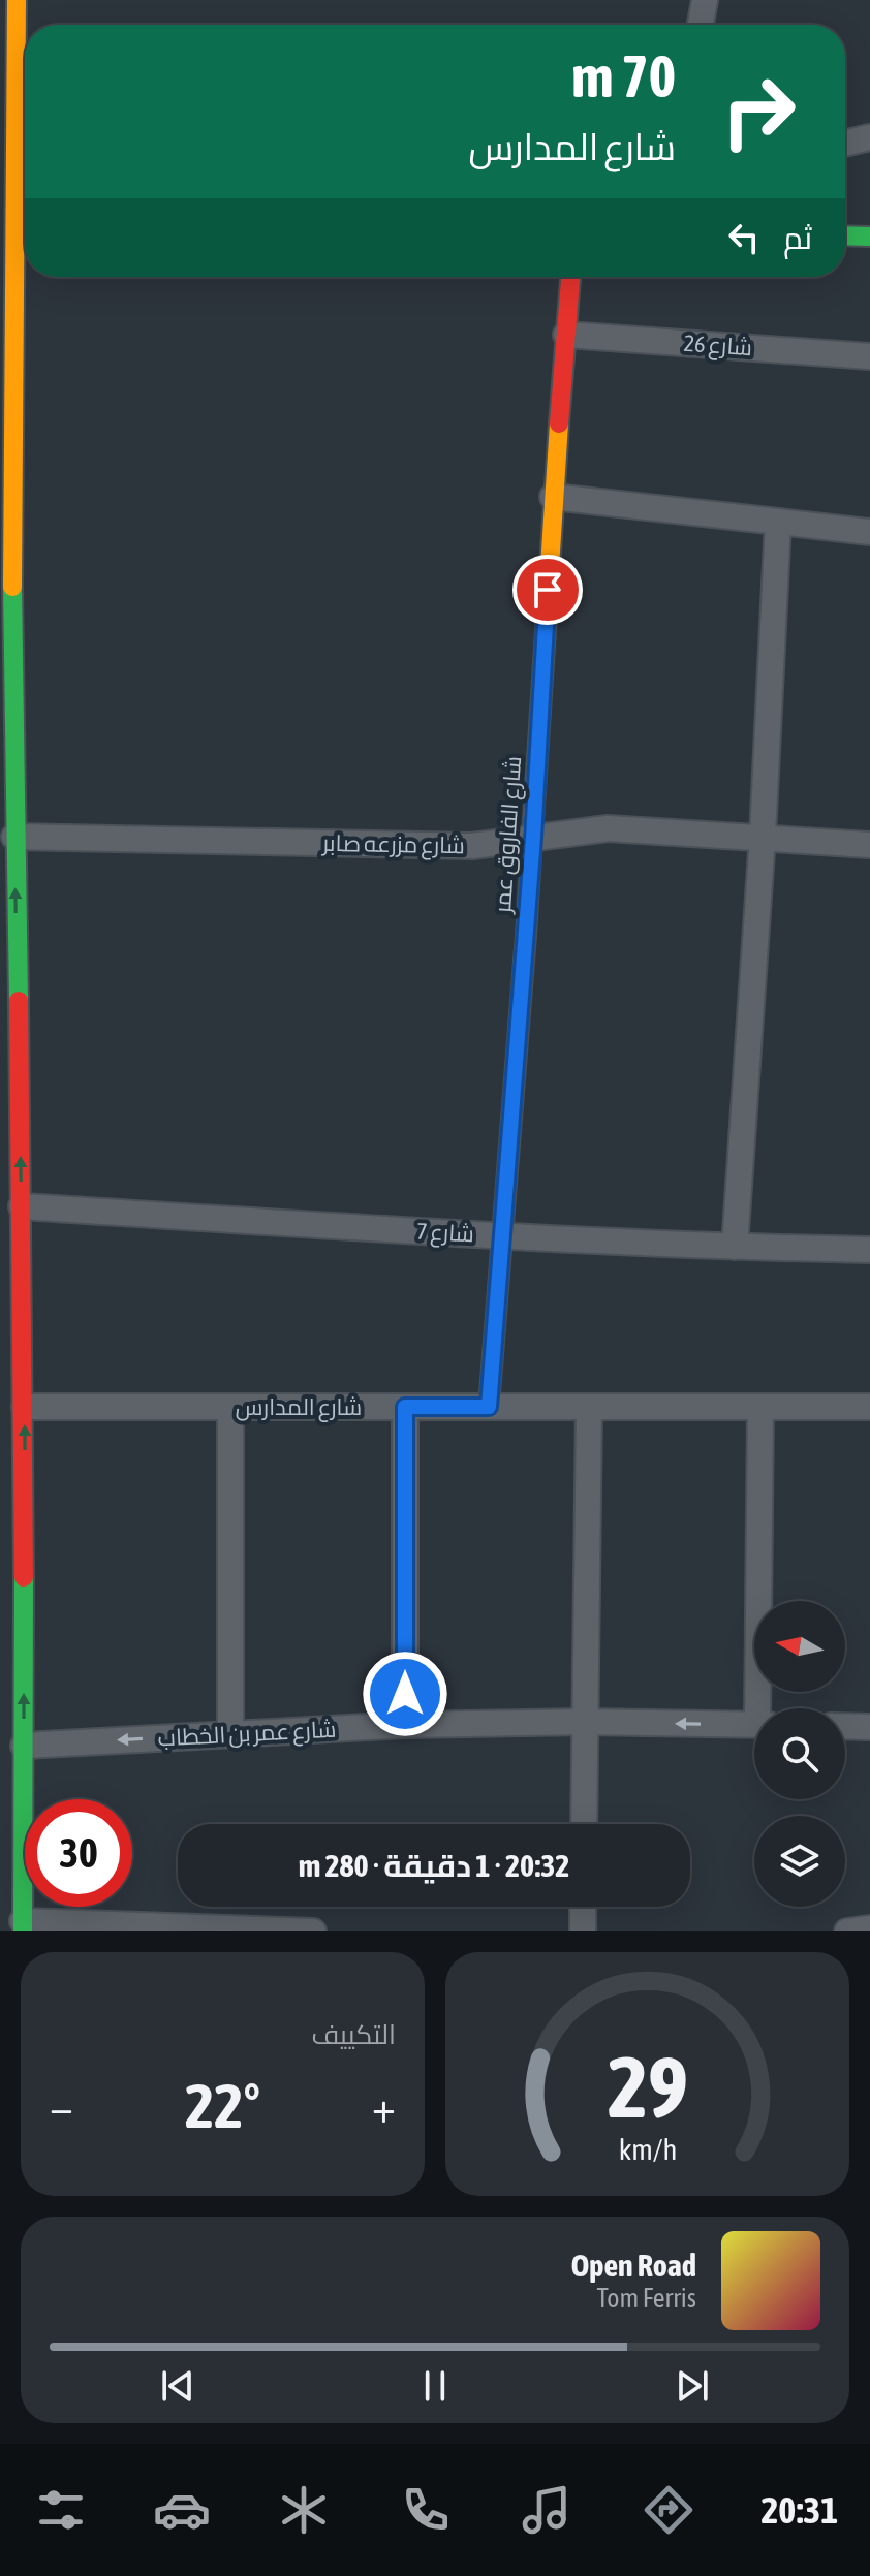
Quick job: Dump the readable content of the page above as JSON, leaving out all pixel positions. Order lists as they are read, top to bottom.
{
  "streets": {
    "street": [
      "شارع 26",
      "شارع الفاروق عمر",
      "شارع مزرعه صابر",
      "شارع 7",
      "شارع المدارس",
      "شارع عمر بن الخطاب"
    ]
  },
  "crossings": [
    ["شارع 26", "شارع الفاروق عمر"],
    ["شارع الفاروق عمر", "شارع مزرعه صابر"],
    ["شارع الفاروق عمر", "شارع 7"],
    ["شارع الفاروق عمر", "شارع المدارس"]
  ],
  "north": "left",
  "page": {
    "turn": ["70 m", "شارع المدارس"],
    "then": "ثم",
    "limit": "30",
    "trip": "20:32 · 1 دقيقة · 280 m",
    "tile": "التكييف",
    "heat": ["−", "22°", "+"],
    "song": ["Open Road", "Tom Ferris"],
    "tabs": "20:31",
    "gauge": ["29", "km/h"]
  }
}
